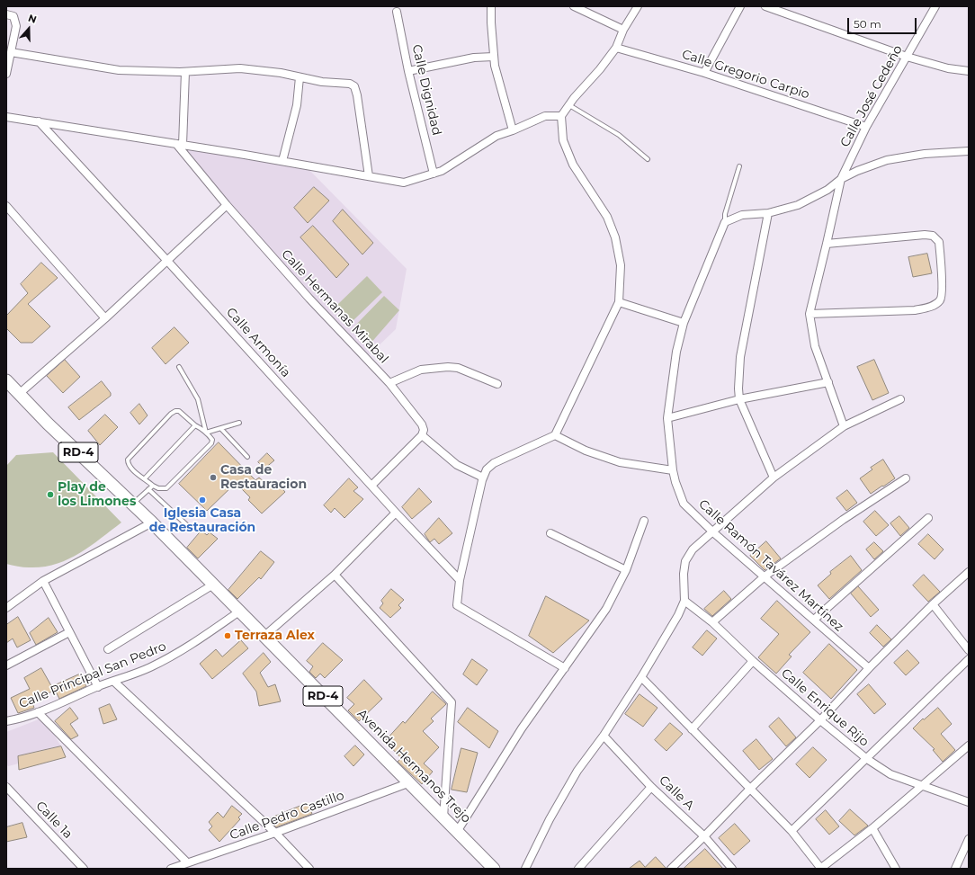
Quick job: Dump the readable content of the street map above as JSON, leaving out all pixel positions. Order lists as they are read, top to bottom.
{
  "streets": {
    "main road": ["RD-4", "Avenida Hermanos Trejo"],
    "street": [
      "Calle Gregorio Carpio",
      "Calle Dignidad",
      "Calle José Cedeño",
      "Calle Hermanas Mirabal",
      "Calle Armonía",
      "Calle Ramón Tavárez Martínez",
      "Calle Principal San Pedro",
      "Calle Enrique Rijo",
      "Calle A",
      "Calle Pedro Castillo",
      "Calle 1a"
    ]
  },
  "crossings": [
    ["Calle Gregorio Carpio", "Calle José Cedeño"],
    ["Calle Principal San Pedro", "Avenida Hermanos Trejo"],
    ["Avenida Hermanos Trejo", "Calle Pedro Castillo"]
  ],
  "places": [
    "Casa de Restauracion",
    "Play de los Limones",
    "Iglesia Casa de Restauración",
    "Terraza Alex"
  ],
  "scale_bar": "50 m",
  "north": "top"
}
